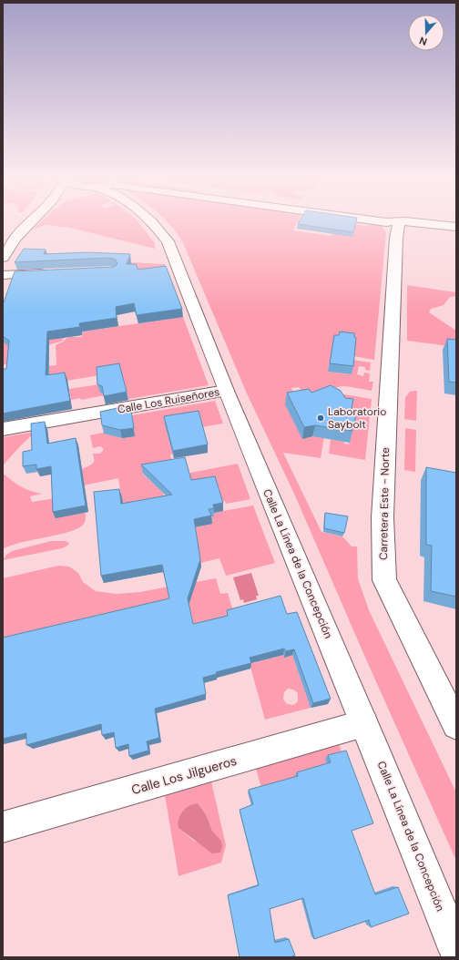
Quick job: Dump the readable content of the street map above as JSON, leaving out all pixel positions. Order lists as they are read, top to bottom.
{
  "streets": {
    "main road": [
      "Calle Los Ruiseñores",
      "Carretera Este - Norte",
      "Calle La Línea de la Concepción",
      "Calle Los Jilgueros"
    ]
  },
  "crossings": [
    ["Calle Los Ruiseñores", "Calle La Línea de la Concepción"],
    ["Calle La Línea de la Concepción", "Calle Los Jilgueros"]
  ],
  "places": ["Laboratorio Saybolt"],
  "north": "bottom"
}
